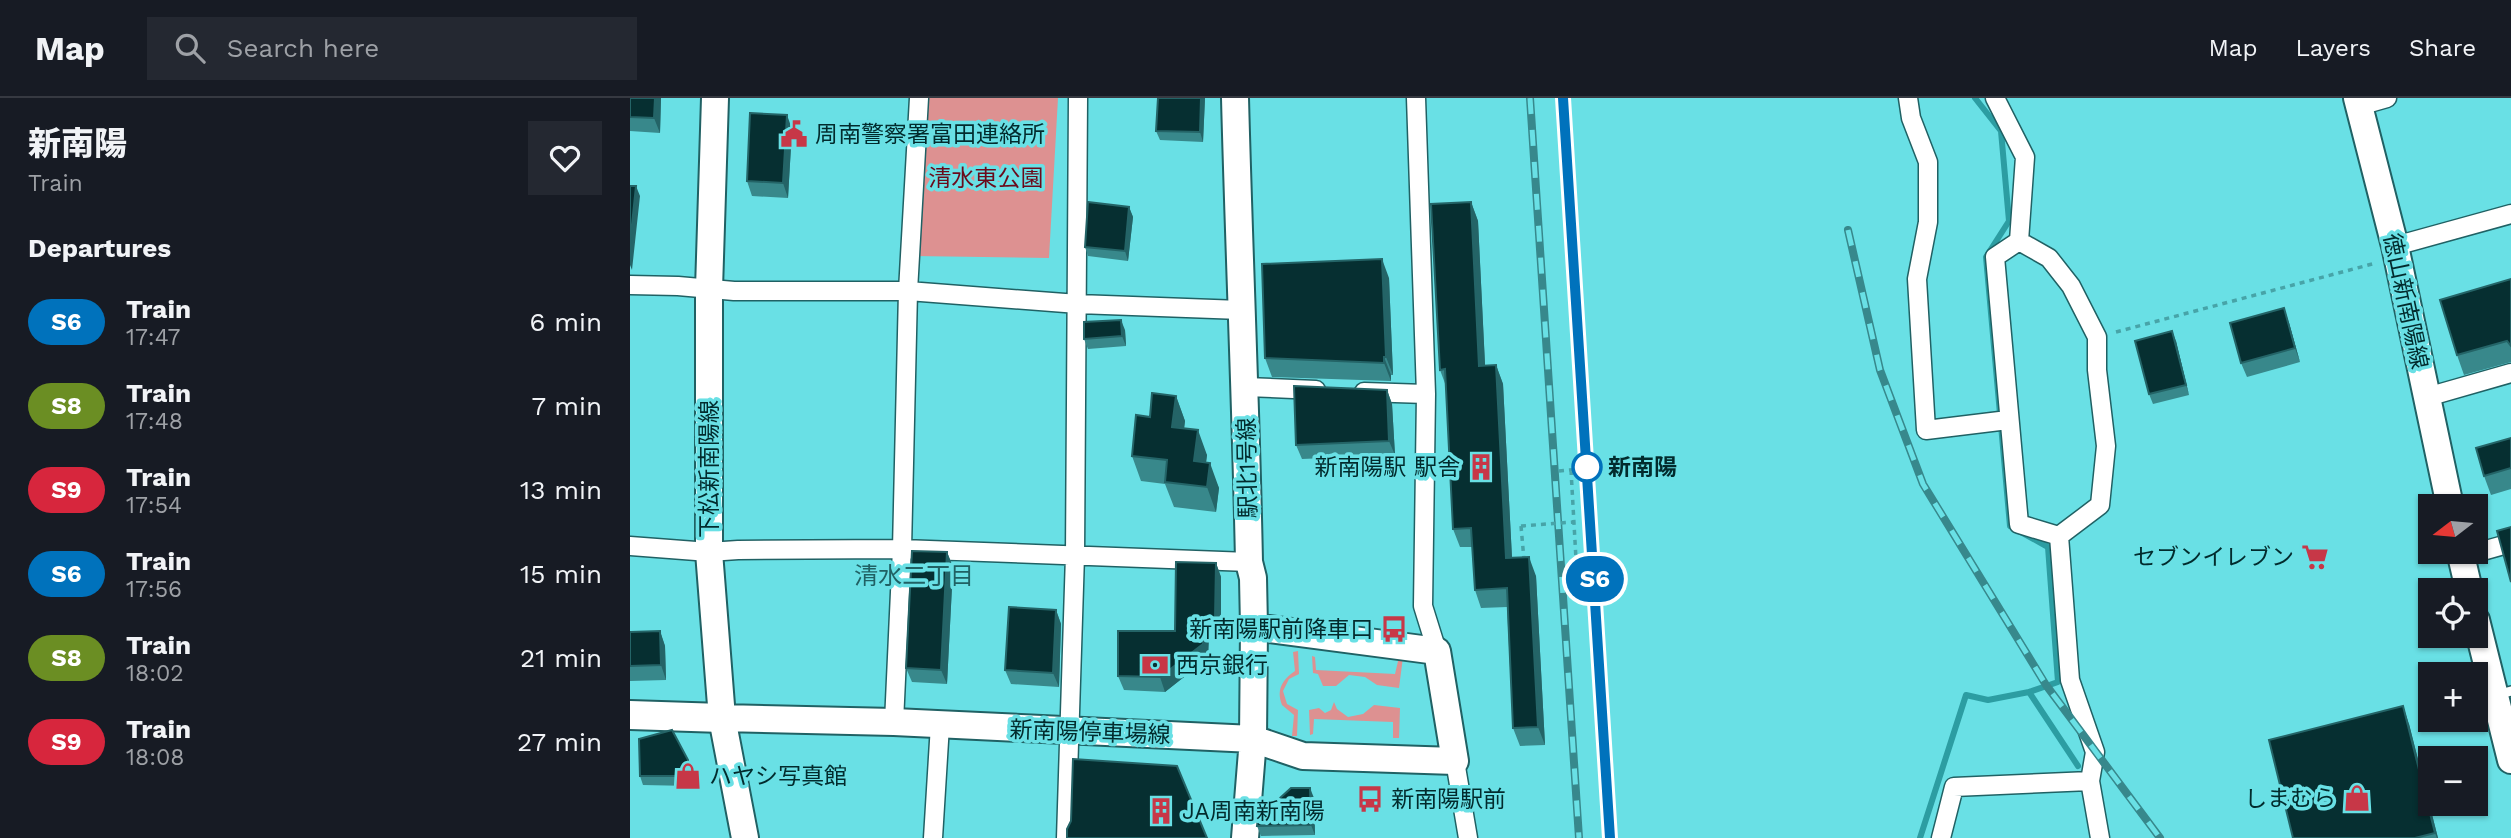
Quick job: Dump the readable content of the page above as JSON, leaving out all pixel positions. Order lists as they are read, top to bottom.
{
  "streets": {
    "main road": [
      "徳山新南陽線",
      "駅北1号線",
      "下松新南陽線",
      "新南陽停車場線"
    ]
  },
  "crossings": [
    ["駅北1号線", "新南陽停車場線"],
    ["下松新南陽線", "新南陽停車場線"]
  ],
  "districts": ["清水二丁目"],
  "parks": ["清水東公園"],
  "places": {
    "public building": ["周南警察署富田連絡所"],
    "building": ["新南陽駅 駅舎", "JA周南新南陽"],
    "other": ["新南陽"],
    "supermarket": ["セブンイレブン"],
    "bus stop": ["新南陽駅前降車口", "新南陽駅前"],
    "bank": ["西京銀行"],
    "shop": ["ハヤシ写真館", "しまむら"]
  },
  "north": "left",
  "page": {
    "header": "Map",
    "search": "Search here",
    "nav": ["Map", "Layers", "Share"],
    "heading": [
      ["新南陽", "Train"],
      "Departures"
    ],
    "on_map": "S6",
    "list": [
      {
        "mark": "S6",
        "name": "Train",
        "note": "17:47",
        "value": "6 min"
      },
      {
        "mark": "S8",
        "name": "Train",
        "note": "17:48",
        "value": "7 min"
      },
      {
        "mark": "S9",
        "name": "Train",
        "note": "17:54",
        "value": "13 min"
      },
      {
        "mark": "S6",
        "name": "Train",
        "note": "17:56",
        "value": "15 min"
      },
      {
        "mark": "S8",
        "name": "Train",
        "note": "18:02",
        "value": "21 min"
      },
      {
        "mark": "S9",
        "name": "Train",
        "note": "18:08",
        "value": "27 min"
      }
    ],
    "map_buttons": ["+", "−"]
  }
}
